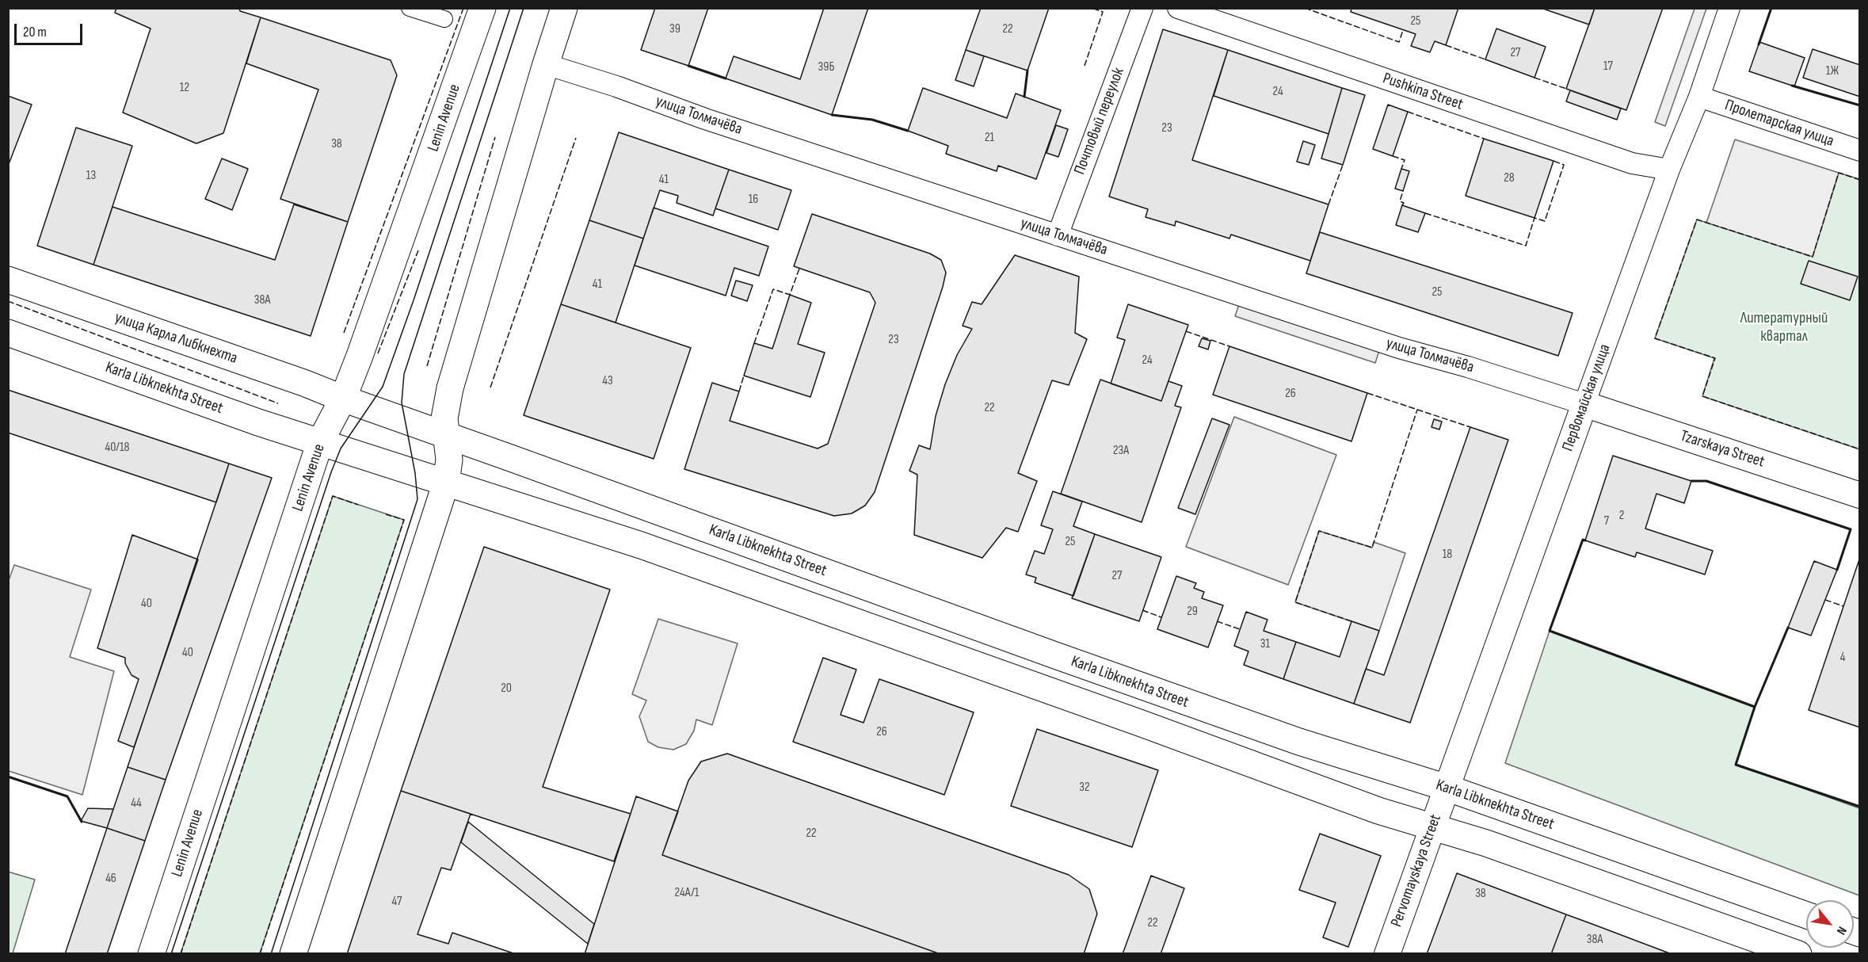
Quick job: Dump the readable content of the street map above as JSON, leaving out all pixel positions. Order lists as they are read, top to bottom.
{
  "streets": {
    "main road": ["Lenin Avenue", "улица Карла Либкнехта", "Karla Libknekhta Street"],
    "street": [
      "Pushkina Street",
      "улица Толмачёва",
      "Почтовый переулок",
      "Пролетарская улица",
      "Первомайская улица",
      "Tzarskaya Street",
      "Pervomayskaya Street"
    ]
  },
  "crossings": [
    ["Pushkina Street", "Первомайская улица"],
    ["улица Толмачёва", "Почтовый переулок"],
    ["улица Толмачёва", "Первомайская улица"],
    ["улица Толмачёва", "Tzarskaya Street"],
    ["Lenin Avenue", "улица Карла Либкнехта"],
    ["Lenin Avenue", "Karla Libknekhta Street"],
    ["Пролетарская улица", "Первомайская улица"],
    ["улица Карла Либкнехта", "Karla Libknekhta Street"],
    ["Karla Libknekhta Street", "Первомайская улица"],
    ["Karla Libknekhta Street", "Pervomayskaya Street"],
    ["Первомайская улица", "Tzarskaya Street"],
    ["Первомайская улица", "Pervomayskaya Street"]
  ],
  "parks": ["Литературный квартал"],
  "house_numbers": [
    "25",
    "39",
    "22",
    "27",
    "17",
    "39Б",
    "1Ж",
    "12",
    "24",
    "23",
    "21",
    "38",
    "13",
    "28",
    "41",
    "16",
    "41",
    "25",
    "38А",
    "23",
    "24",
    "43",
    "26",
    "22",
    "40/18",
    "23А",
    "2",
    "7",
    "25",
    "18",
    "27",
    "40",
    "29",
    "31",
    "40",
    "4",
    "20",
    "26",
    "32",
    "44",
    "22",
    "46",
    "24А/1",
    "38",
    "47",
    "22",
    "38А"
  ],
  "scale_bar": "20 m",
  "north": "bottom right"
}
